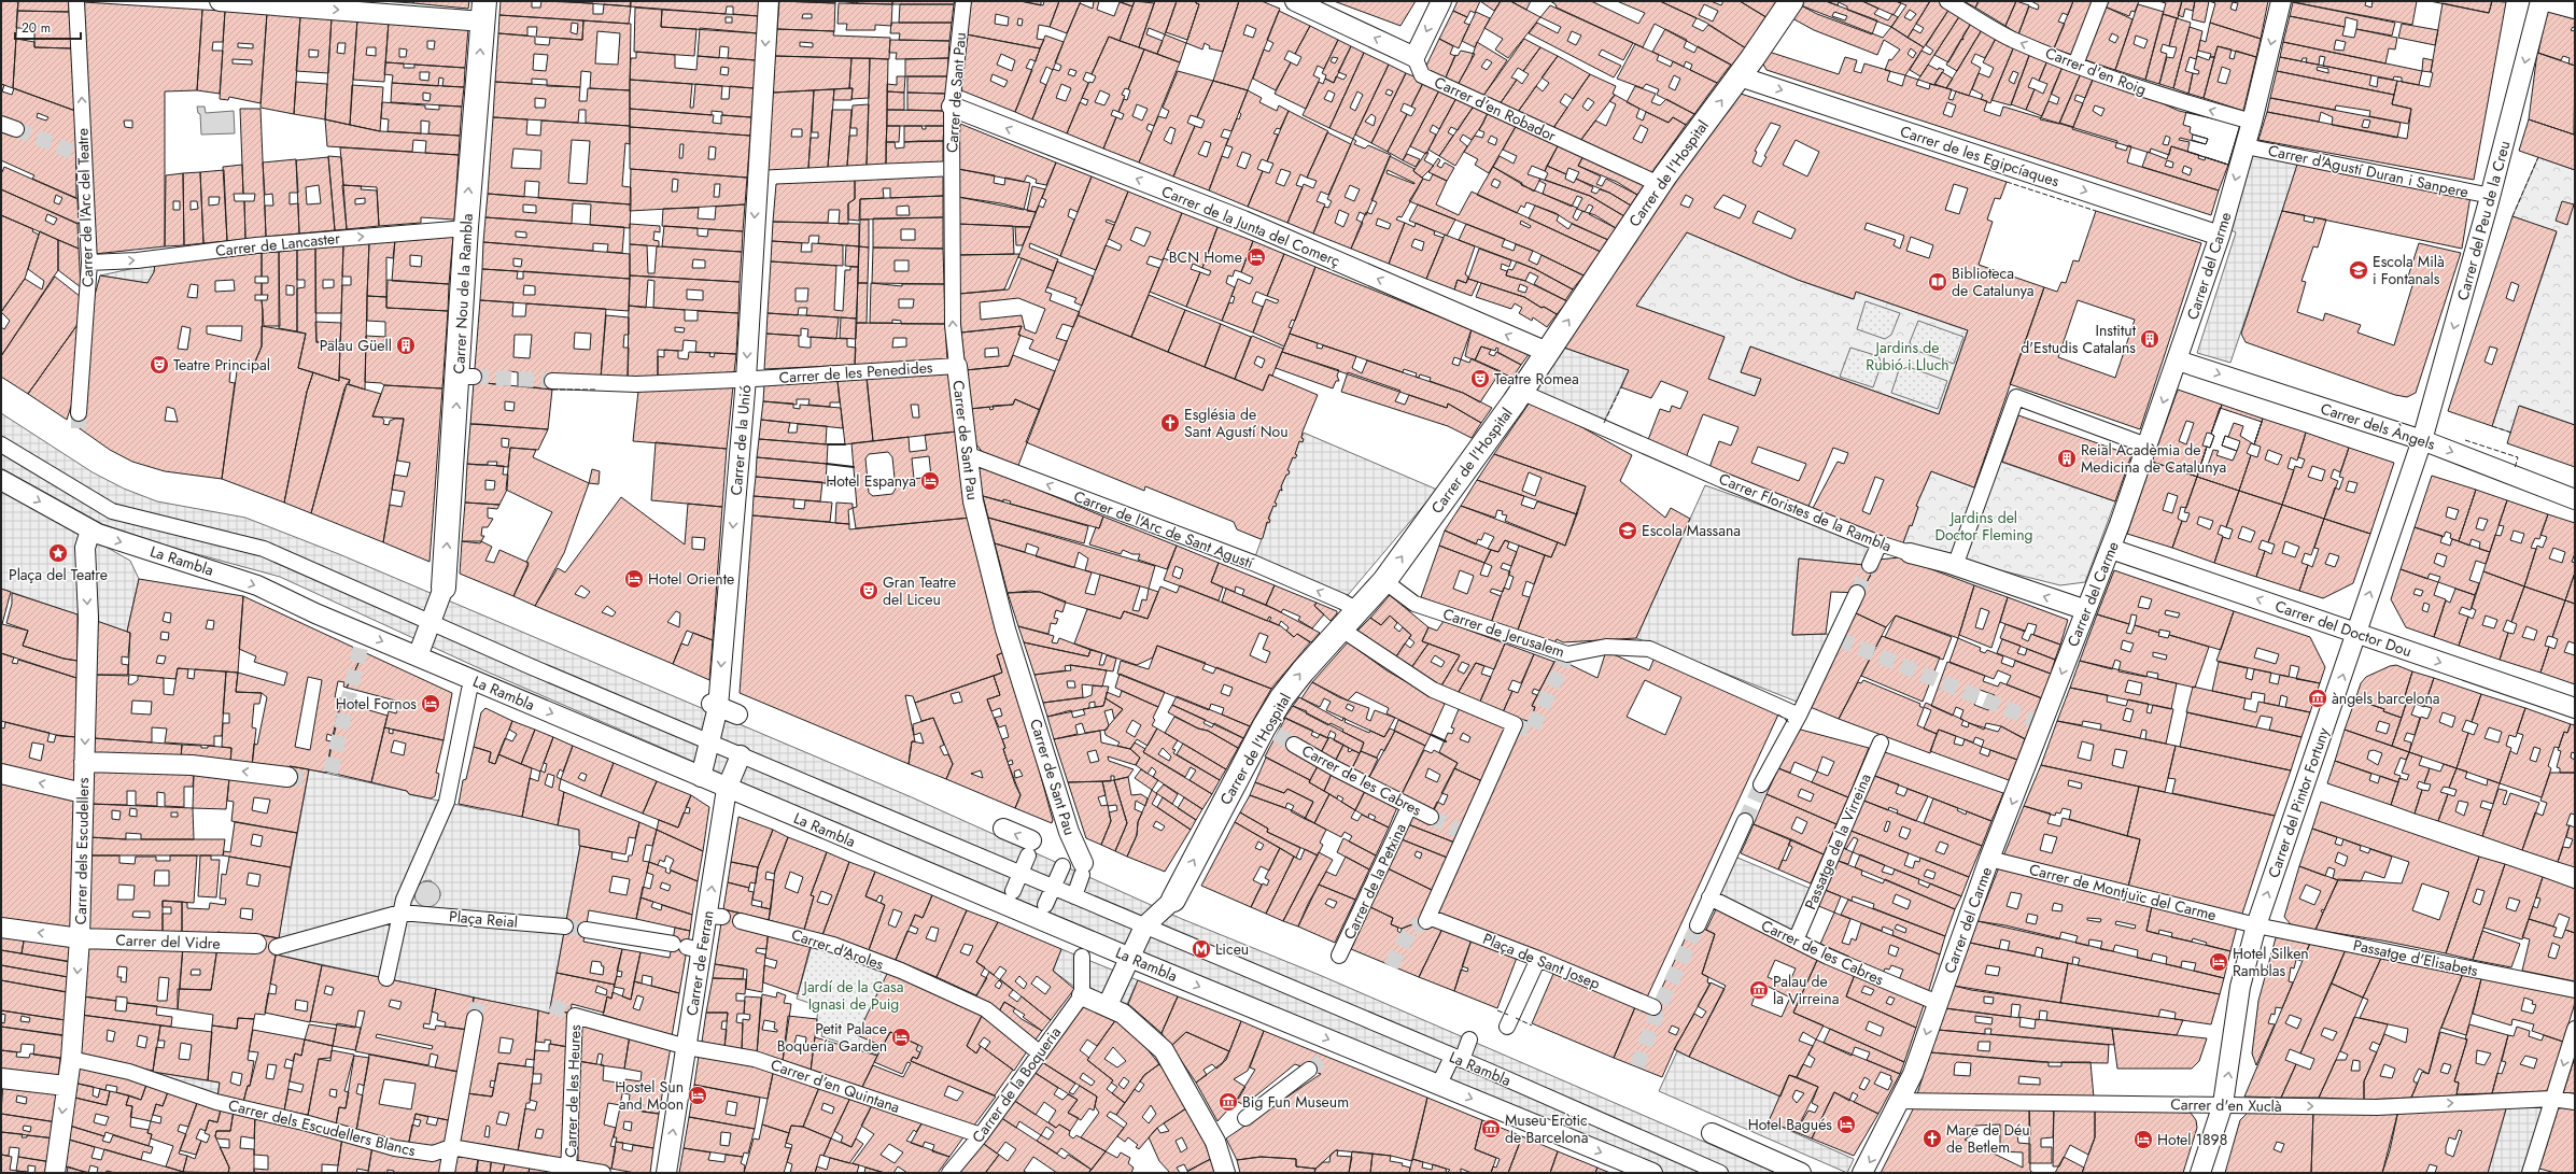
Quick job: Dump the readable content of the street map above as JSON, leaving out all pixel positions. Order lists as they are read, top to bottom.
{
  "streets": {
    "street": [
      "Carrer d'en Roig",
      "Carrer de Sant Pau",
      "Carrer d'en Robador",
      "Carrer de les Egipcíaques",
      "Carrer d'Agustí Duran i Sanpere",
      "Carrer de l'Hospital",
      "Carrer de l'Arc del Teatre",
      "Carrer del Peu de la Creu",
      "Carrer de la Junta del Comerç",
      "Carrer de Lancaster",
      "Carrer del Carme",
      "Carrer Nou de la Rambla",
      "Carrer de les Penedides",
      "Carrer dels Àngels",
      "Carrer de la Unió",
      "Carrer Floristes de la Rambla",
      "Carrer de l'Arc de Sant Agustí",
      "La Rambla",
      "Carrer del Doctor Dou",
      "Carrer de Jerusalem",
      "Carrer de les Cabres",
      "Carrer del Pintor Fortuny",
      "Passatge de la Virreina",
      "Carrer dels Escudellers",
      "Carrer de la Petxina",
      "Carrer de Montjuïc del Carme",
      "Plaça Reial",
      "Carrer del Vidre",
      "Carrer d'Aroles",
      "Passatge d'Elisabets",
      "Plaça de Sant Josep",
      "Carrer de Ferran",
      "Carrer de la Boqueria",
      "Carrer d'en Quintana",
      "Carrer de les Heures",
      "Carrer d'en Xuclà",
      "Carrer dels Escudellers Blancs"
    ]
  },
  "crossings": [
    ["Carrer d'en Roig", "Carrer del Carme"],
    ["Carrer de Sant Pau", "Carrer de la Junta del Comerç"],
    ["Carrer de Sant Pau", "Carrer de les Penedides"],
    ["Carrer de Sant Pau", "Carrer de l'Arc de Sant Agustí"],
    ["Carrer d'en Robador", "Carrer de l'Hospital"],
    ["Carrer de les Egipcíaques", "Carrer de l'Hospital"],
    ["Carrer de les Egipcíaques", "Carrer del Carme"],
    ["Carrer d'Agustí Duran i Sanpere", "Carrer del Peu de la Creu"],
    ["Carrer d'Agustí Duran i Sanpere", "Carrer del Carme"],
    ["Carrer de l'Hospital", "Carrer de la Junta del Comerç"],
    ["Carrer de l'Hospital", "Carrer de l'Arc de Sant Agustí"],
    ["Carrer de l'Hospital", "La Rambla"],
    ["Carrer de l'Hospital", "Carrer de Jerusalem"],
    ["Carrer de l'Hospital", "Plaça de Sant Josep"],
    ["Carrer de l'Arc del Teatre", "Carrer de Lancaster"],
    ["Carrer del Peu de la Creu", "Carrer dels Àngels"],
    ["Carrer del Peu de la Creu", "Carrer del Pintor Fortuny"],
    ["Carrer de Lancaster", "Carrer Nou de la Rambla"],
    ["Carrer del Carme", "Carrer dels Àngels"],
    ["Carrer del Carme", "Carrer Floristes de la Rambla"],
    ["Carrer del Carme", "Carrer del Doctor Dou"],
    ["Carrer del Carme", "Carrer de les Cabres"],
    ["Carrer del Carme", "Carrer de Montjuïc del Carme"],
    ["Carrer del Carme", "Carrer d'en Xuclà"],
    ["Carrer dels Àngels", "Carrer del Pintor Fortuny"],
    ["Carrer de la Unió", "La Rambla"],
    ["La Rambla", "Carrer dels Escudellers"],
    ["La Rambla", "Carrer de Ferran"],
    ["Carrer del Doctor Dou", "Carrer del Pintor Fortuny"],
    ["Carrer de les Cabres", "Passatge de la Virreina"],
    ["Carrer de les Cabres", "Carrer de la Petxina"],
    ["Carrer del Pintor Fortuny", "Carrer de Montjuïc del Carme"],
    ["Carrer del Pintor Fortuny", "Passatge d'Elisabets"],
    ["Carrer del Pintor Fortuny", "Carrer d'en Xuclà"],
    ["Carrer dels Escudellers", "Carrer del Vidre"],
    ["Carrer dels Escudellers", "Carrer dels Escudellers Blancs"],
    ["Carrer de Montjuïc del Carme", "Passatge d'Elisabets"],
    ["Carrer d'Aroles", "Carrer de la Boqueria"],
    ["Carrer de Ferran", "Carrer d'en Quintana"],
    ["Carrer de Ferran", "Carrer de les Heures"],
    ["Carrer de la Boqueria", "Carrer d'en Quintana"],
    ["Carrer d'en Quintana", "Carrer de les Heures"]
  ],
  "one_way": [
    "Carrer d'en Roig",
    "Carrer de les Egipcíaques",
    "Carrer de l'Hospital",
    "Carrer de l'Arc del Teatre",
    "Carrer del Peu de la Creu",
    "Carrer de la Junta del Comerç",
    "Carrer de Lancaster",
    "Carrer del Carme",
    "Carrer Nou de la Rambla",
    "Carrer dels Àngels",
    "Carrer de la Unió",
    "Carrer de l'Arc de Sant Agustí",
    "Carrer del Pintor Fortuny",
    "Carrer dels Escudellers",
    "Carrer de Ferran",
    "Carrer d'en Xuclà"
  ],
  "parks": ["Jardins de Rubió i Lluch", "Jardins del Doctor Fleming", "Jardí de la Casa Ignasi de Puig"],
  "places": {
    "hotel": [
      "BCN Home",
      "Hotel Espanya",
      "Hotel Oriente",
      "Hotel Fornos",
      "Hotel Silken Ramblas",
      "Petit Palace Boquería Garden",
      "Hostel Sun and Moon",
      "Hotel Bagués",
      "Hotel 1898"
    ],
    "school or university": ["Escola Milà i Fontanals", "Escola Massana"],
    "library": ["Biblioteca de Catalunya"],
    "building": ["Institut d'Estudis Catalans", "Palau Güell", "Reial Acadèmia de Medicina de Catalunya"],
    "theatre": ["Teatre Principal", "Teatre Romea", "Gran Teatre del Liceu"],
    "church": ["Església de Sant Agustí Nou", "Mare de Déu de Betlem"],
    "place": ["Plaça del Teatre"],
    "museum": [
      "àngels barcelona",
      "Palau de la Virreina",
      "Big Fun Museum",
      "Museu Eròtic de Barcelona"
    ],
    "metro station": ["Liceu"]
  },
  "scale_bar": "20 m"
}
